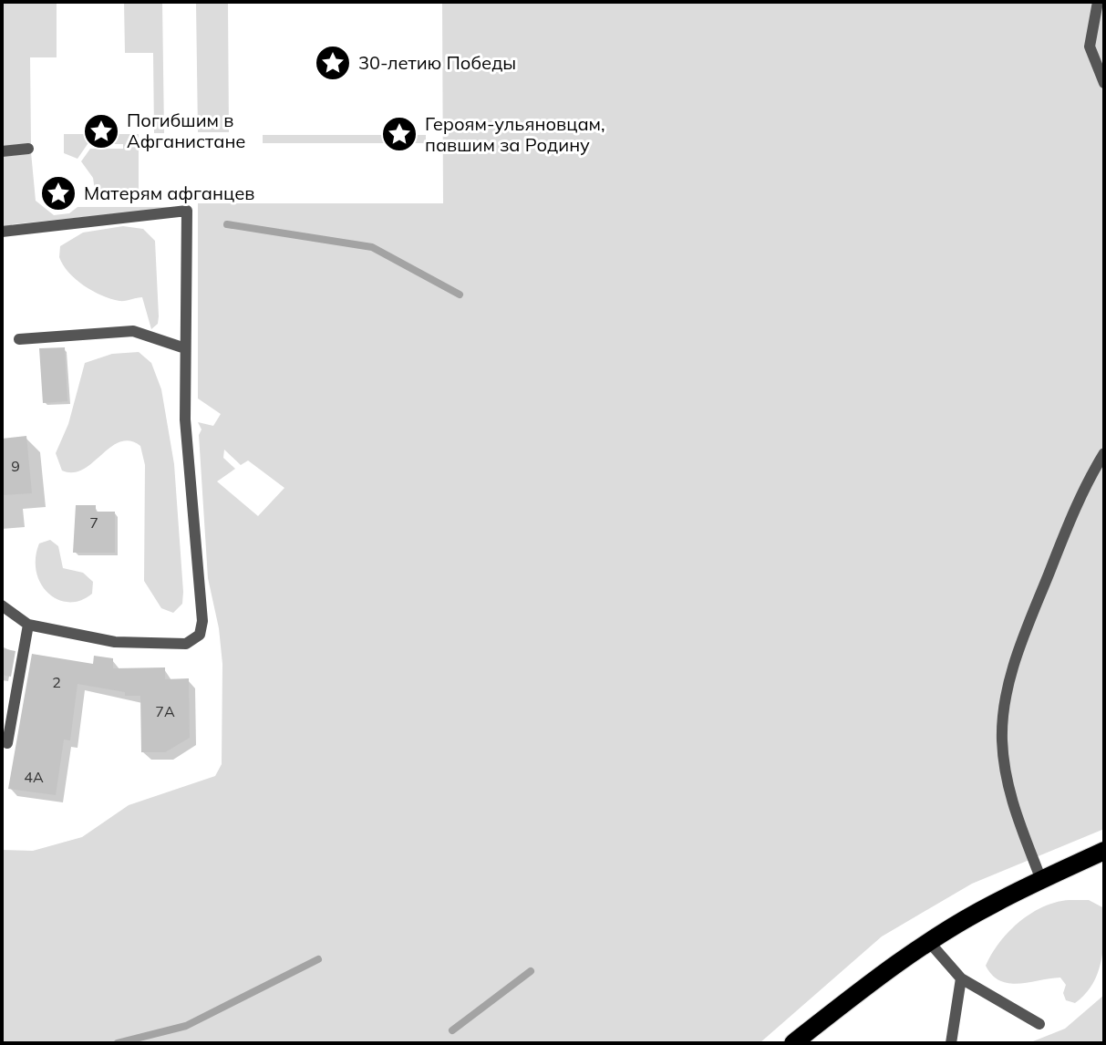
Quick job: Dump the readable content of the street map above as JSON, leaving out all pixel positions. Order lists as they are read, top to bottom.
{
  "places": {
    "place": [
      "30-летию Победы",
      "Погибшим в Афганистане",
      "Героям-ульяновцам, павшим за Родину",
      "Матерям афганцев"
    ]
  },
  "house_numbers": [
    "9",
    "7",
    "2",
    "7А",
    "4А"
  ]
}
